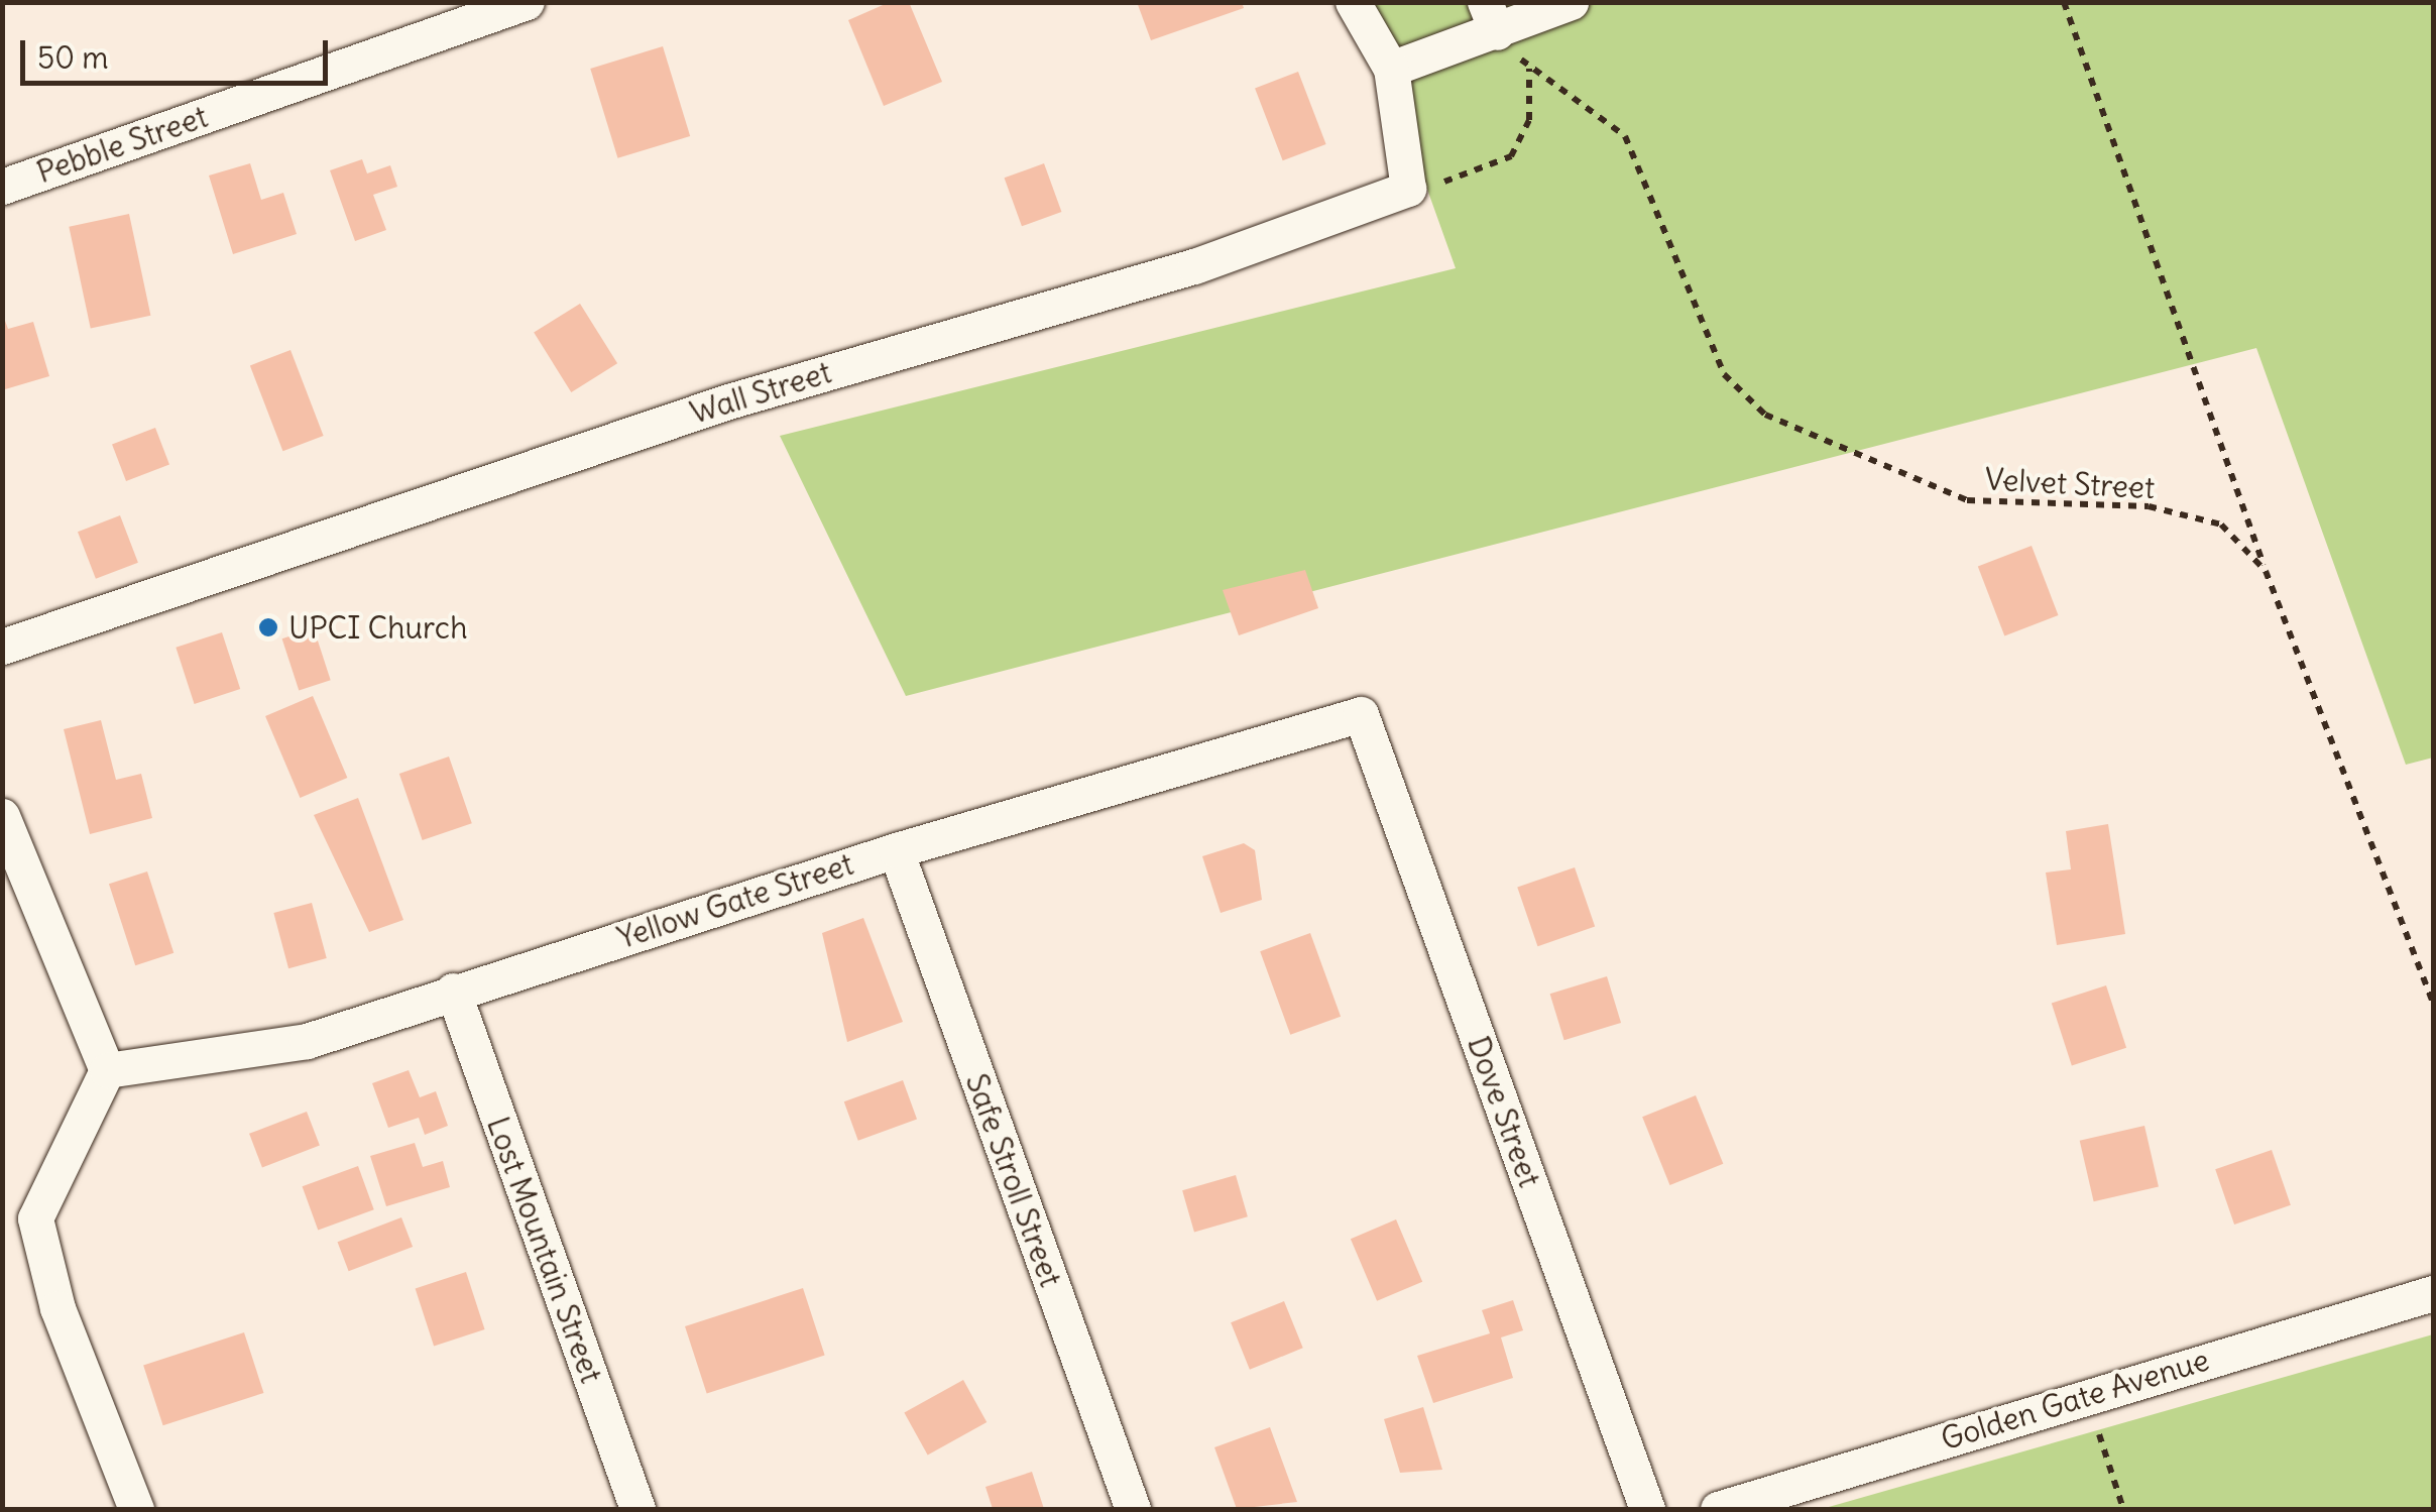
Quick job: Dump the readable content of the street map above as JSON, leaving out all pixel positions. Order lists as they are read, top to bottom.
{
  "streets": {
    "street": [
      "Pebble Street",
      "Wall Street",
      "Yellow Gate Street",
      "Dove Street",
      "Safe Stroll Street",
      "Lost Mountain Street",
      "Golden Gate Avenue"
    ],
    "path": ["Velvet Street"]
  },
  "crossings": [
    ["Yellow Gate Street", "Dove Street"],
    ["Yellow Gate Street", "Safe Stroll Street"],
    ["Yellow Gate Street", "Lost Mountain Street"]
  ],
  "places": ["UPCI Church"],
  "scale_bar": "50 m"
}
